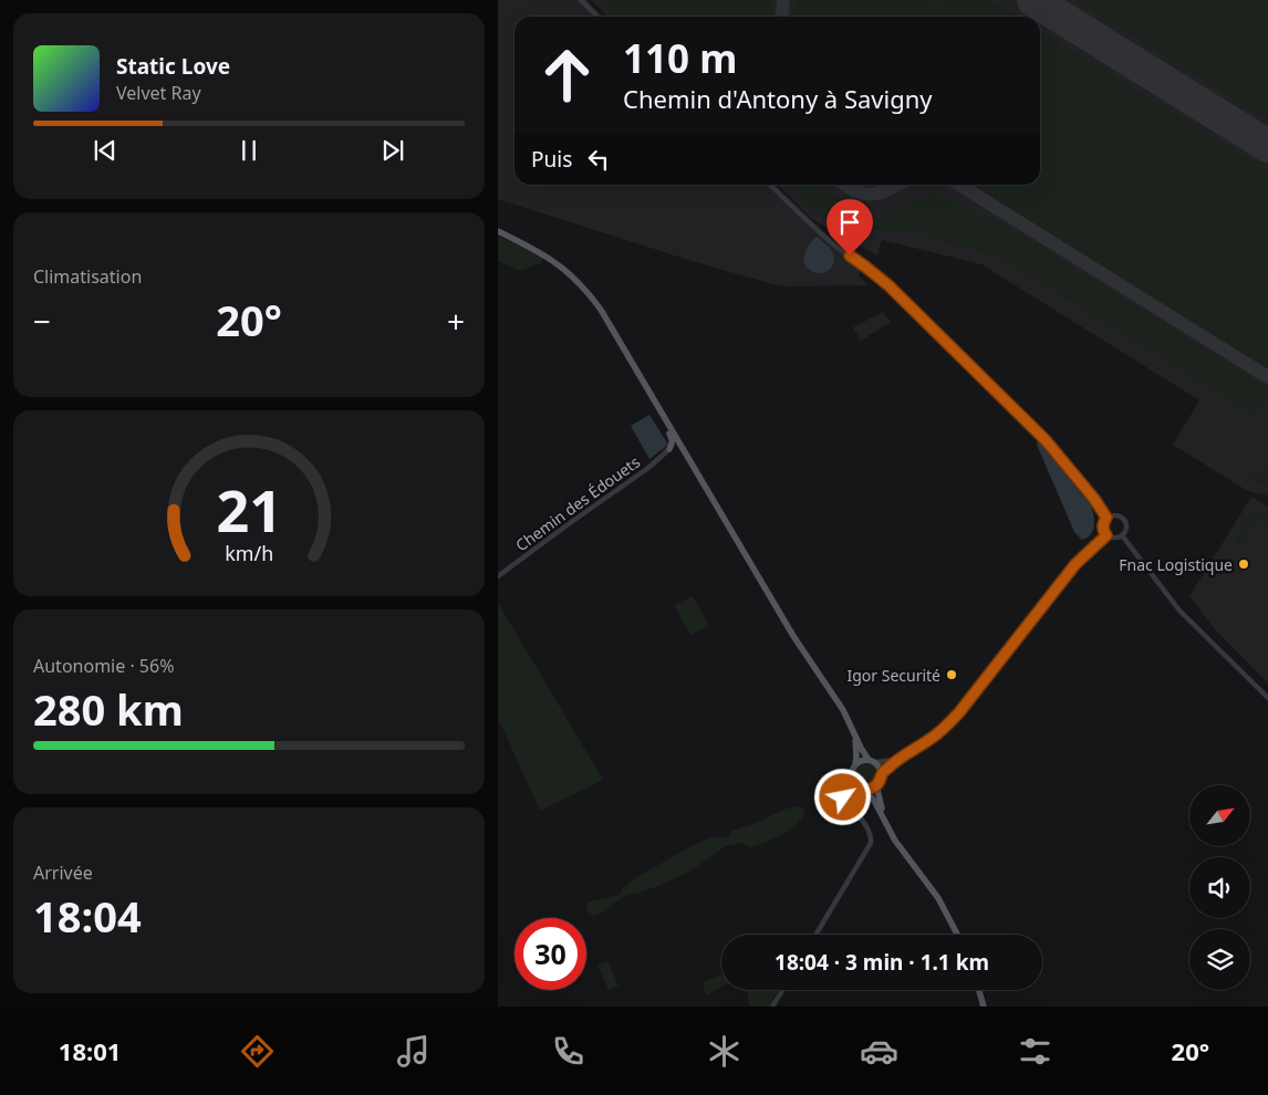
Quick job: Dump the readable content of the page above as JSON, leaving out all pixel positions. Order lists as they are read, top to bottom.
{
  "streets": {
    "street": ["Chemin des Édouets"]
  },
  "places": ["Fnac Logistique", "Igor Securité"],
  "north": "top right",
  "page": {
    "turn": ["110 m", "Chemin d'Antony à Savigny"],
    "song": ["Static Love", "Velvet Ray"],
    "then": "Puis",
    "tile": [
      "Climatisation",
      ["Autonomie · 56%", "280 km"],
      ["Arrivée", "18:04"]
    ],
    "heat": ["−", "20°", "+"],
    "limit": "30",
    "trip": "18:04 · 3 min · 1.1 km",
    "tabs": ["18:01", "20°"],
    "gauge": ["21", "km/h"]
  }
}
